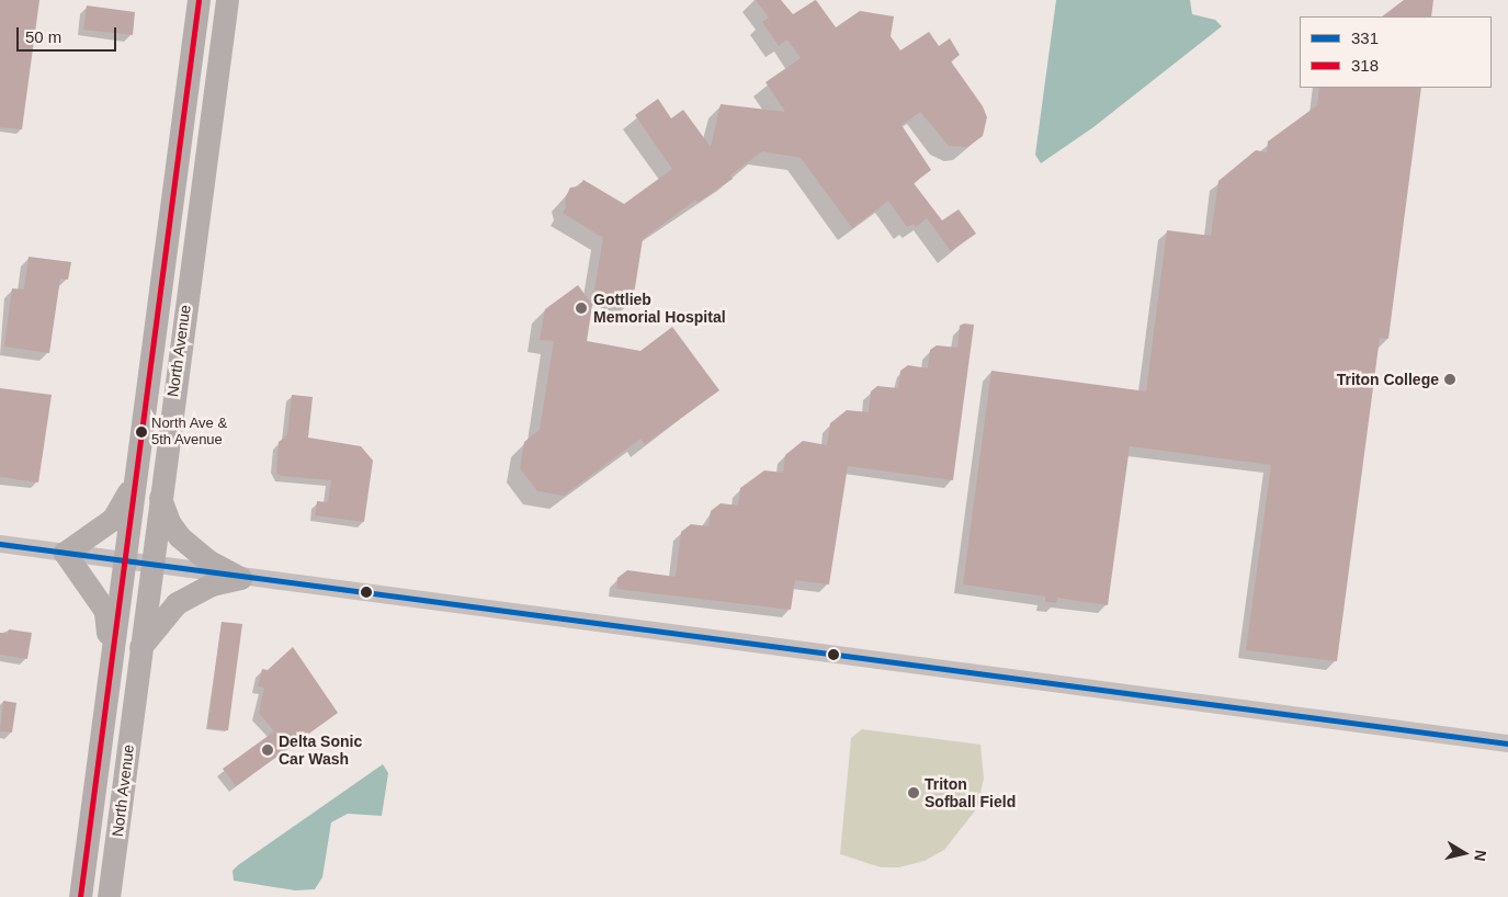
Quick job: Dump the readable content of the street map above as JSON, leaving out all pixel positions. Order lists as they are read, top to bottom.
{
  "streets": {
    "main road": ["North Avenue"]
  },
  "places": [
    "Gottlieb Memorial Hospital",
    "Triton College",
    "North Ave & 5th Avenue",
    "Delta Sonic Car Wash",
    "Triton Sofball Field"
  ],
  "lines": ["transit line 318", "transit line 331"],
  "legend": ["331", "318"],
  "scale_bar": "50 m",
  "north": "right"
}
